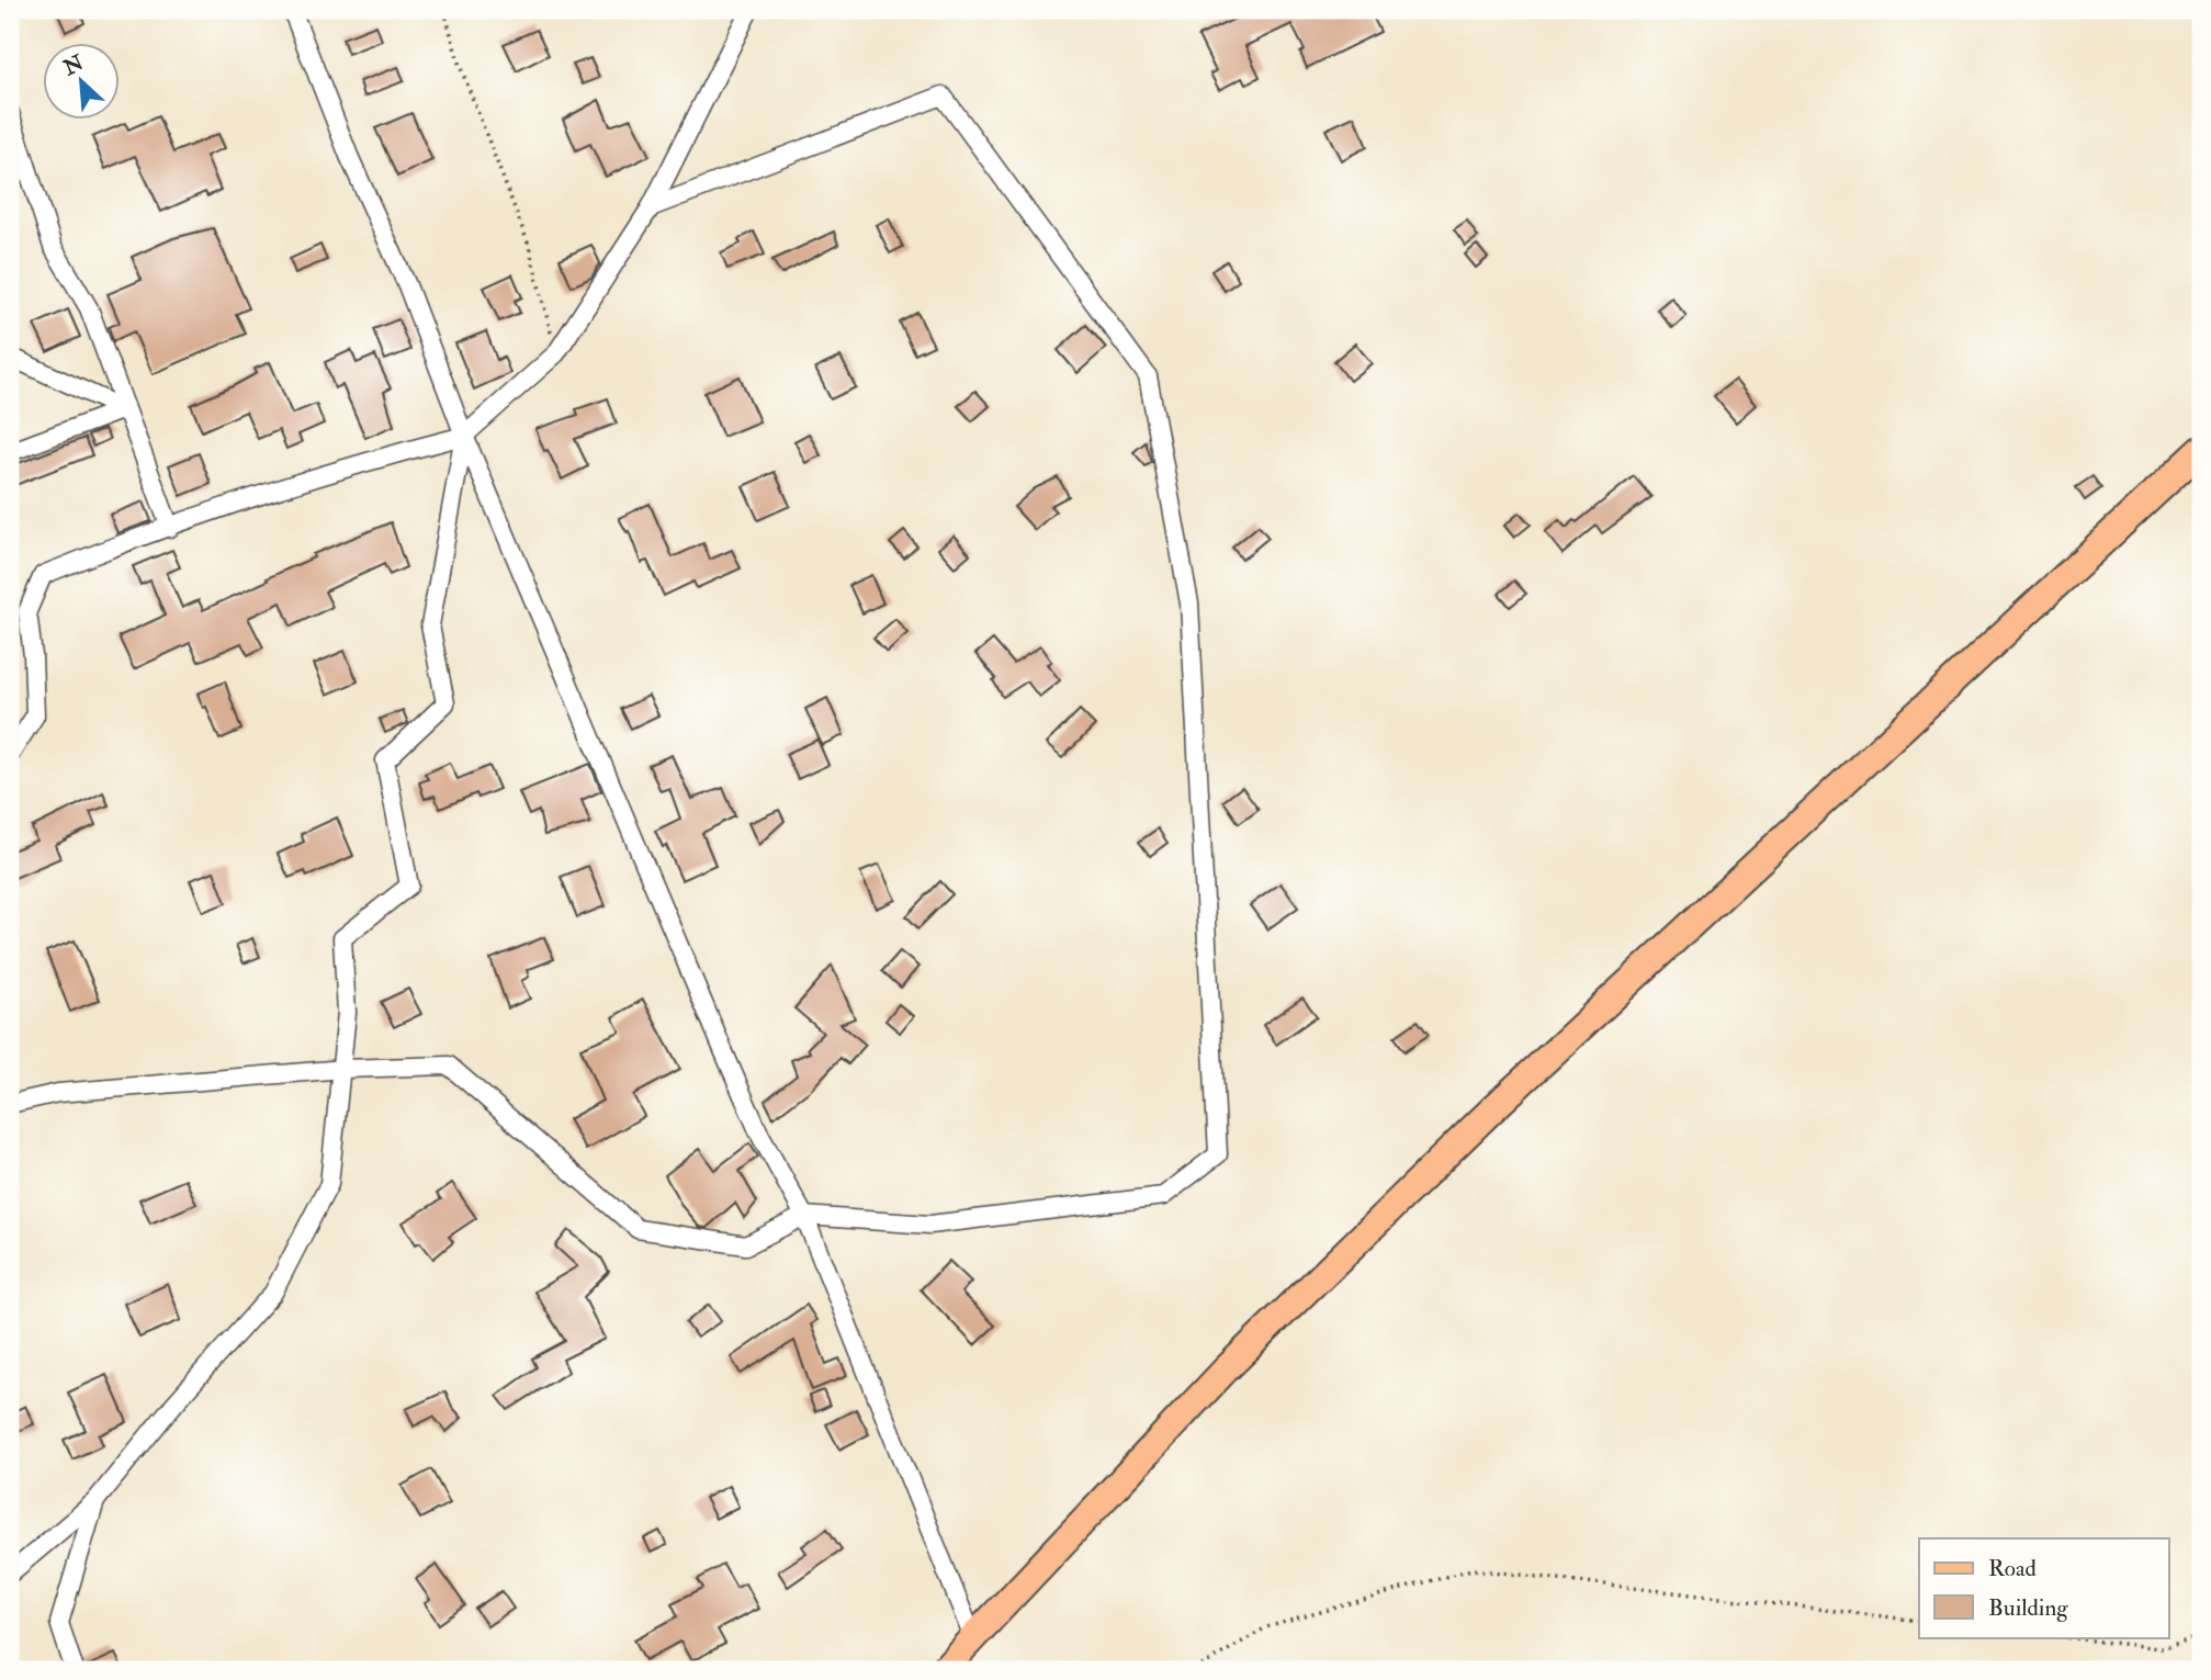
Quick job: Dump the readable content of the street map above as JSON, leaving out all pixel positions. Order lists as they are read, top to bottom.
{
  "legend": ["Road", "Building"],
  "north": "top left"
}
